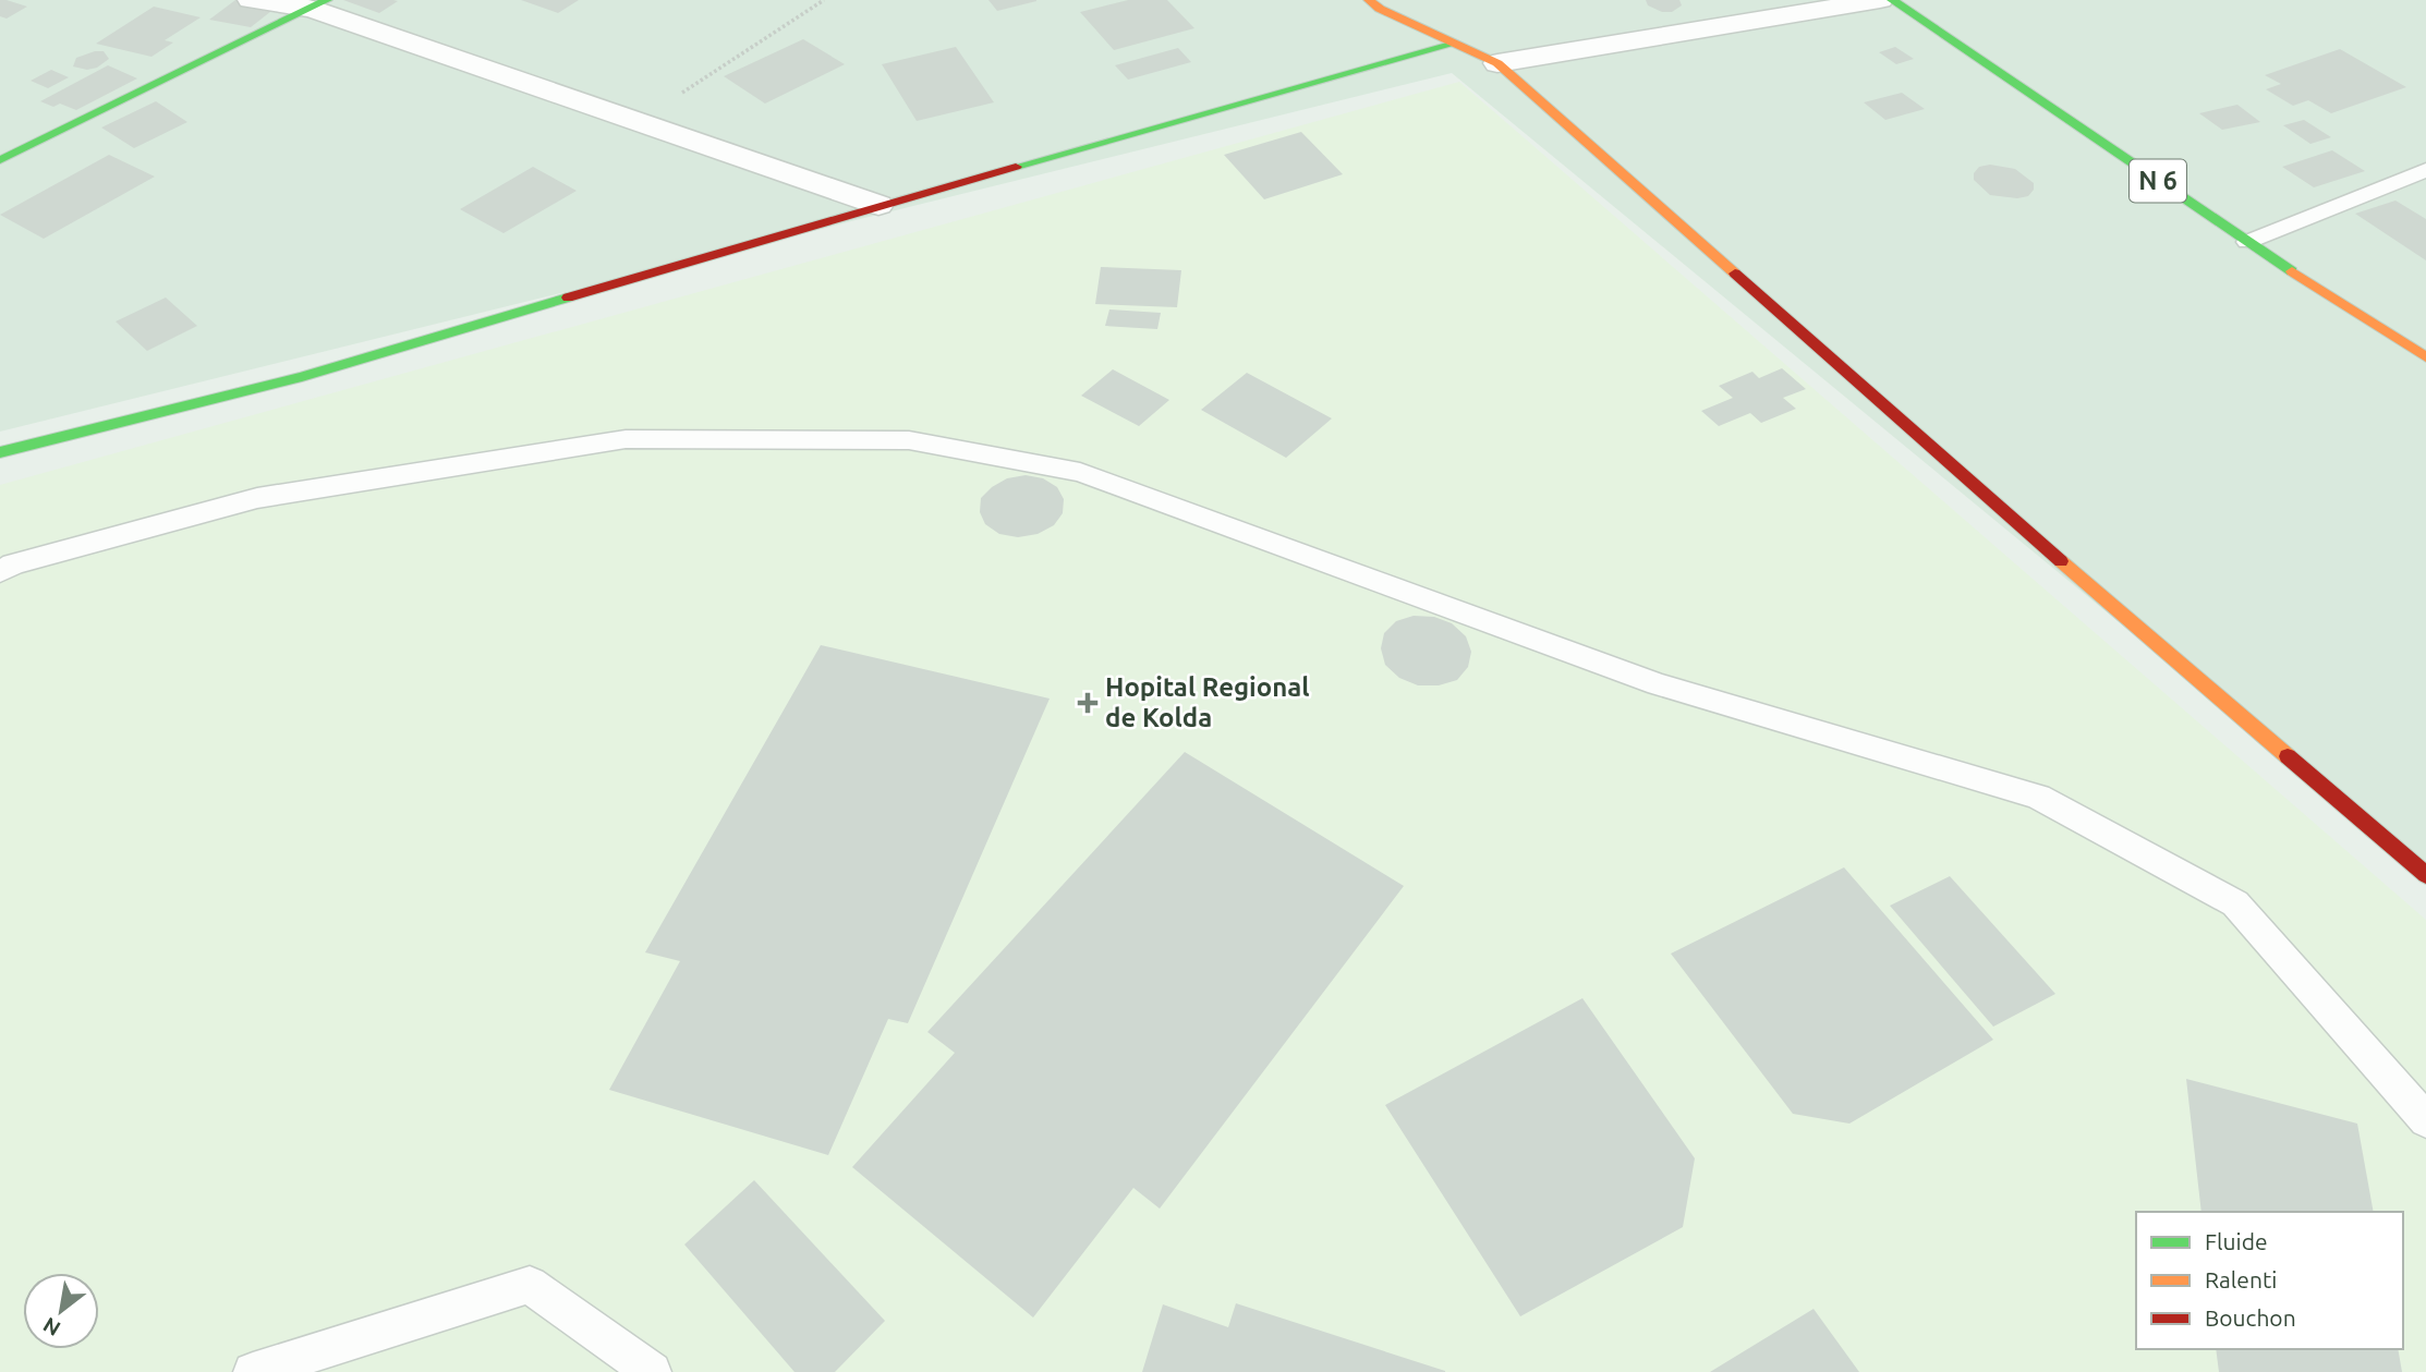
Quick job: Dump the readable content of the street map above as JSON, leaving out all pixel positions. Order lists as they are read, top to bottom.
{
  "streets": {
    "street": ["N 6"]
  },
  "places": {
    "health": ["Hopital Regional de Kolda"]
  },
  "legend": ["Fluide", "Ralenti", "Bouchon"],
  "north": "bottom left"
}
